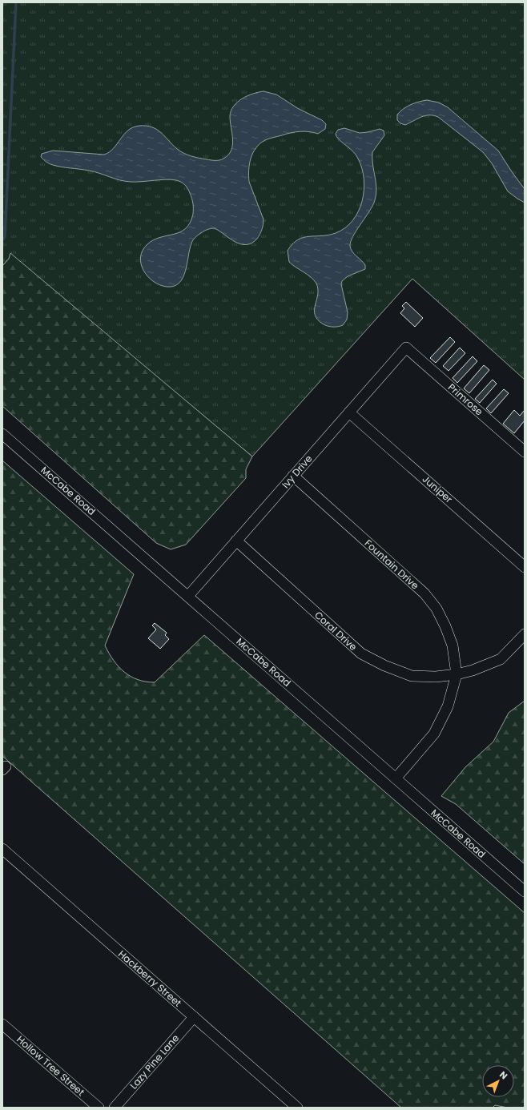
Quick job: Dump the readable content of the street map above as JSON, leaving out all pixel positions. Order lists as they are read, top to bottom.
{
  "streets": {
    "street": [
      "Primrose",
      "Ivy Drive",
      "Juniper",
      "McCabe Road",
      "Fountain Drive",
      "Coral Drive",
      "Hackberry Street",
      "Lazy Pine Lane",
      "Hollow Tree Street"
    ]
  },
  "crossings": [
    ["Primrose", "Ivy Drive"],
    ["Ivy Drive", "Juniper"],
    ["Ivy Drive", "McCabe Road"],
    ["Ivy Drive", "Fountain Drive"],
    ["Ivy Drive", "Coral Drive"],
    ["Fountain Drive", "Coral Drive"],
    ["Hackberry Street", "Lazy Pine Lane"]
  ],
  "north": "top right"
}
